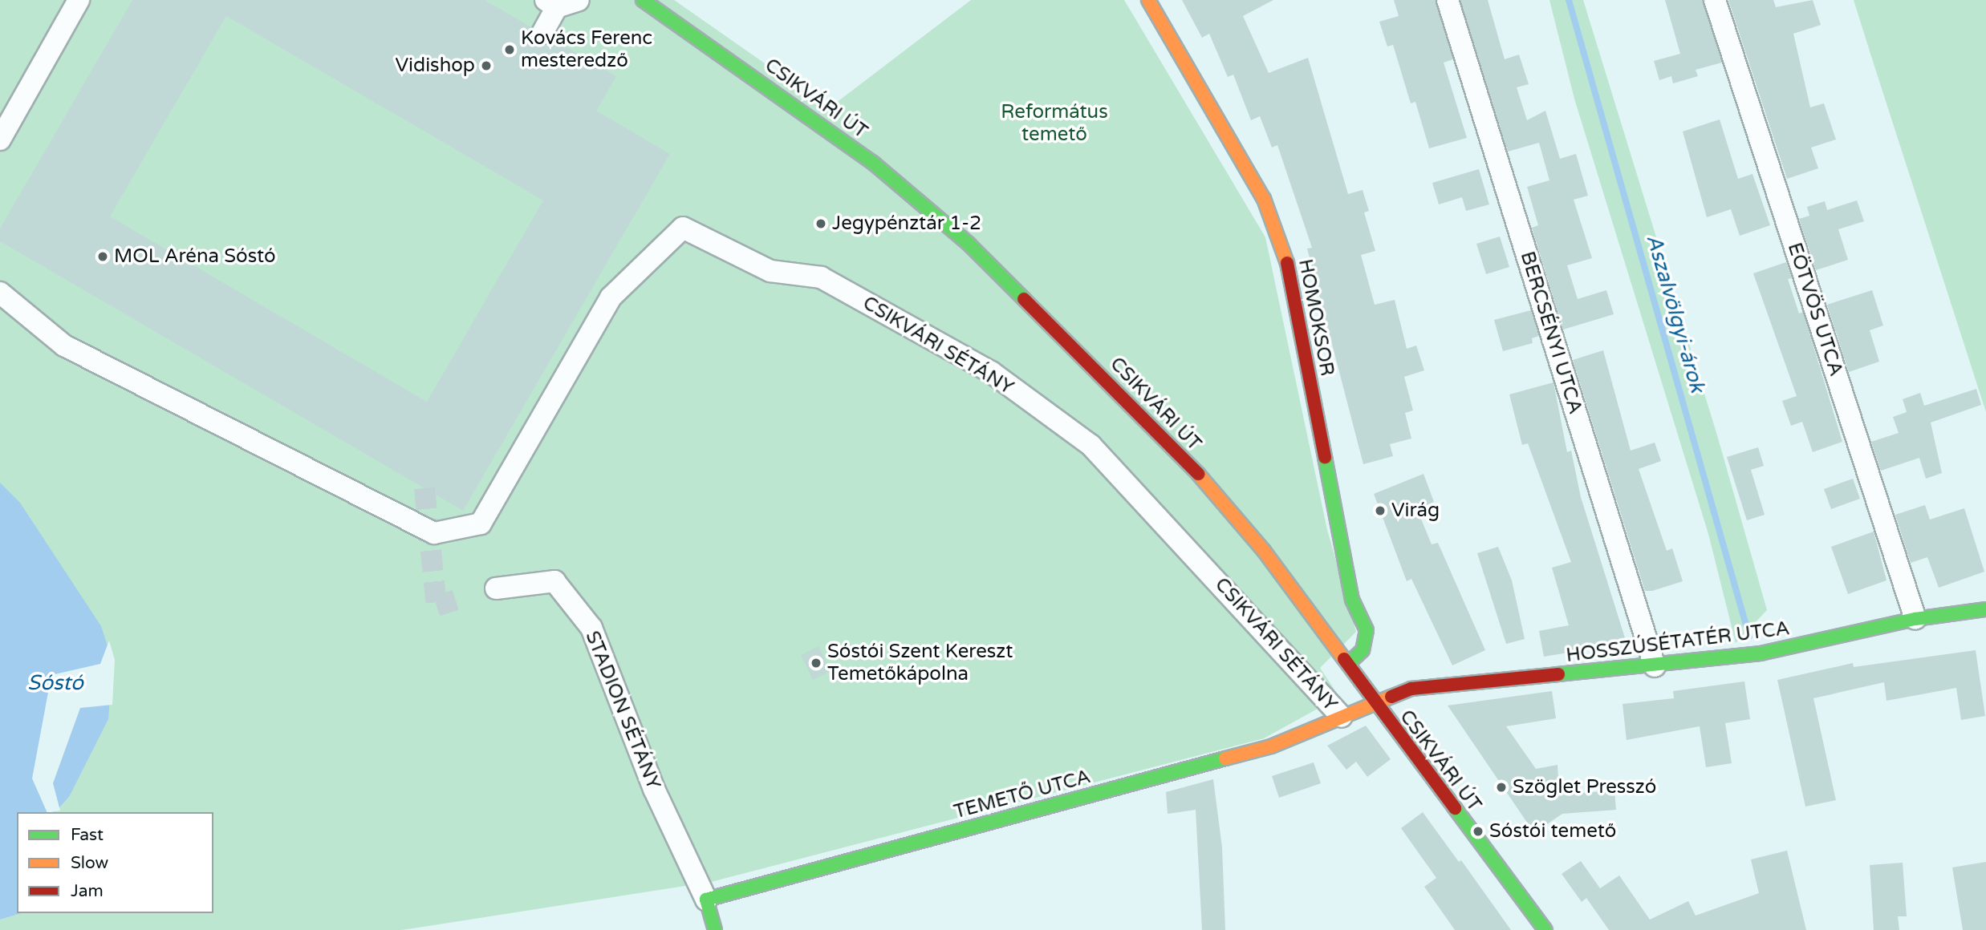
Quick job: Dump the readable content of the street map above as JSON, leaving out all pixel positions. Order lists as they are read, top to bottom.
{
  "streets": {
    "street": [
      "CSIKVÁRI ÚT",
      "EÖTVÖS UTCA",
      "HOMOKSOR",
      "BERCSÉNYI UTCA",
      "CSIKVÁRI SÉTÁNY",
      "HOSSZÚSÉTATÉR UTCA",
      "STADION SÉTÁNY",
      "TEMETŐ UTCA"
    ]
  },
  "crossings": [
    ["CSIKVÁRI ÚT", "HOMOKSOR"],
    ["CSIKVÁRI ÚT", "HOSSZÚSÉTATÉR UTCA"],
    ["CSIKVÁRI ÚT", "TEMETŐ UTCA"],
    ["EÖTVÖS UTCA", "HOSSZÚSÉTATÉR UTCA"],
    ["BERCSÉNYI UTCA", "HOSSZÚSÉTATÉR UTCA"],
    ["CSIKVÁRI SÉTÁNY", "TEMETŐ UTCA"],
    ["HOSSZÚSÉTATÉR UTCA", "TEMETŐ UTCA"],
    ["STADION SÉTÁNY", "TEMETŐ UTCA"]
  ],
  "water": ["Aszalvölgyi-árok", "Sóstó"],
  "parks": ["Református temető"],
  "places": [
    "Kovács Ferenc mesteredző",
    "Vidishop",
    "Jegypénztár 1-2",
    "MOL Aréna Sóstó",
    "Virág",
    "Sóstói Szent Kereszt Temetőkápolna",
    "Szöglet Presszó",
    "Sóstói temető"
  ],
  "legend": ["Fast", "Slow", "Jam"]
}
